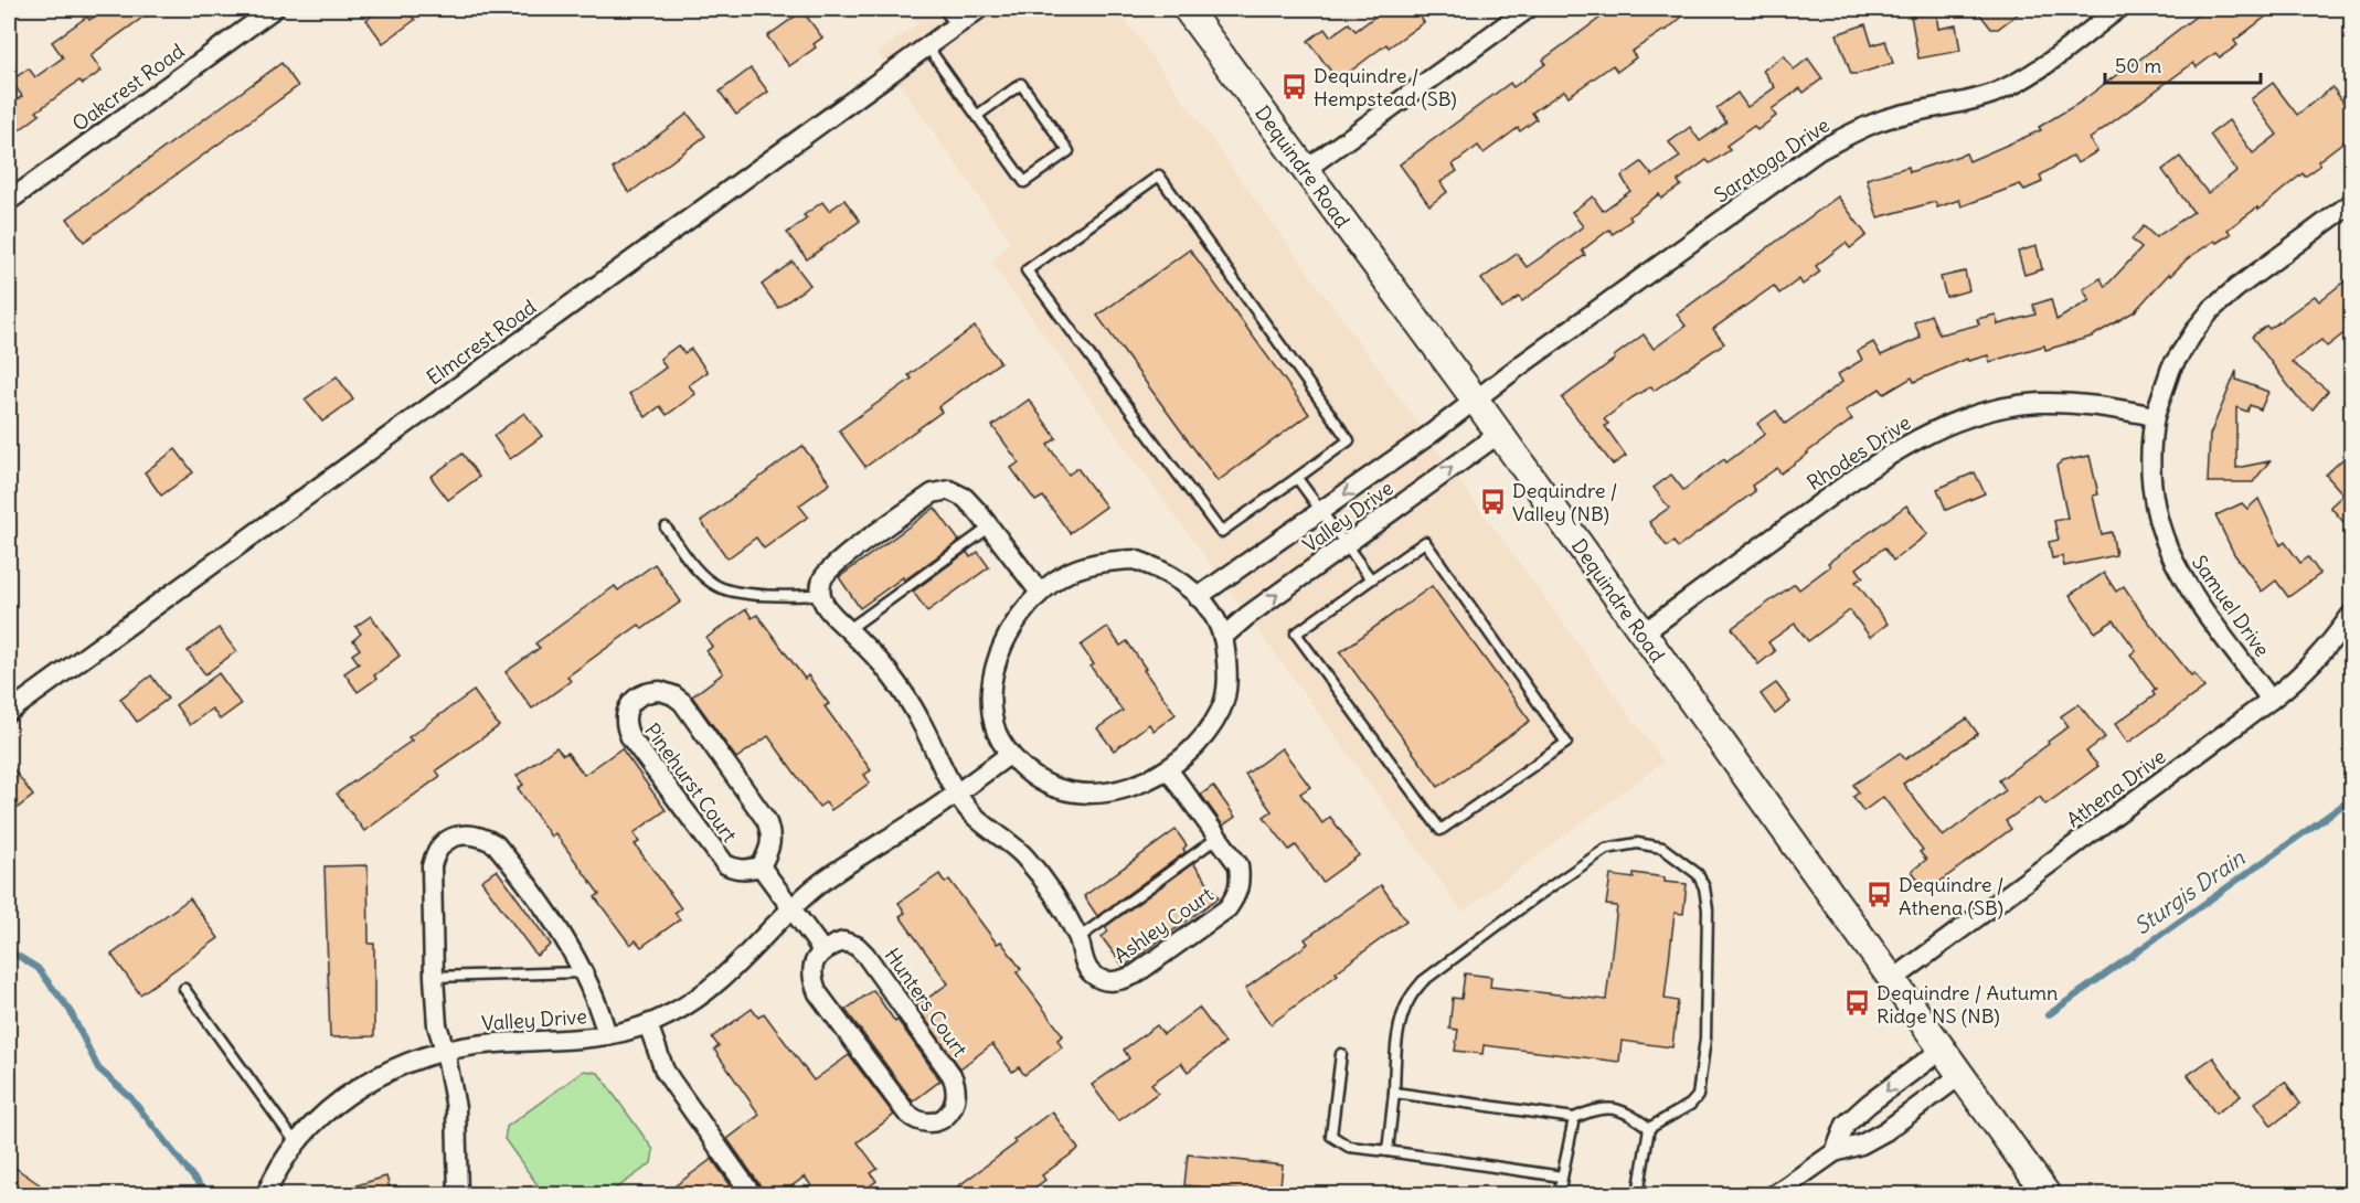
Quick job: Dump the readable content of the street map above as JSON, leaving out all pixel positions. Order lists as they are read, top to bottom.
{
  "streets": {
    "main road": ["Dequindre Road"],
    "street": [
      "Oakcrest Road",
      "Saratoga Drive",
      "Elmcrest Road",
      "Rhodes Drive",
      "Valley Drive",
      "Samuel Drive",
      "Pinehurst Court",
      "Athena Drive",
      "Ashley Court",
      "Hunters Court"
    ]
  },
  "crossings": [
    ["Saratoga Drive", "Dequindre Road"],
    ["Saratoga Drive", "Valley Drive"],
    ["Dequindre Road", "Rhodes Drive"],
    ["Dequindre Road", "Valley Drive"],
    ["Dequindre Road", "Athena Drive"],
    ["Rhodes Drive", "Samuel Drive"],
    ["Valley Drive", "Ashley Court"],
    ["Samuel Drive", "Athena Drive"]
  ],
  "water": ["Sturgis Drain"],
  "places": {
    "bus stop": [
      "Dequindre / Hempstead (SB)",
      "Dequindre / Valley (NB)",
      "Dequindre / Athena (SB)",
      "Dequindre / Autumn Ridge NS (NB)"
    ]
  },
  "scale_bar": "50 m"
}
